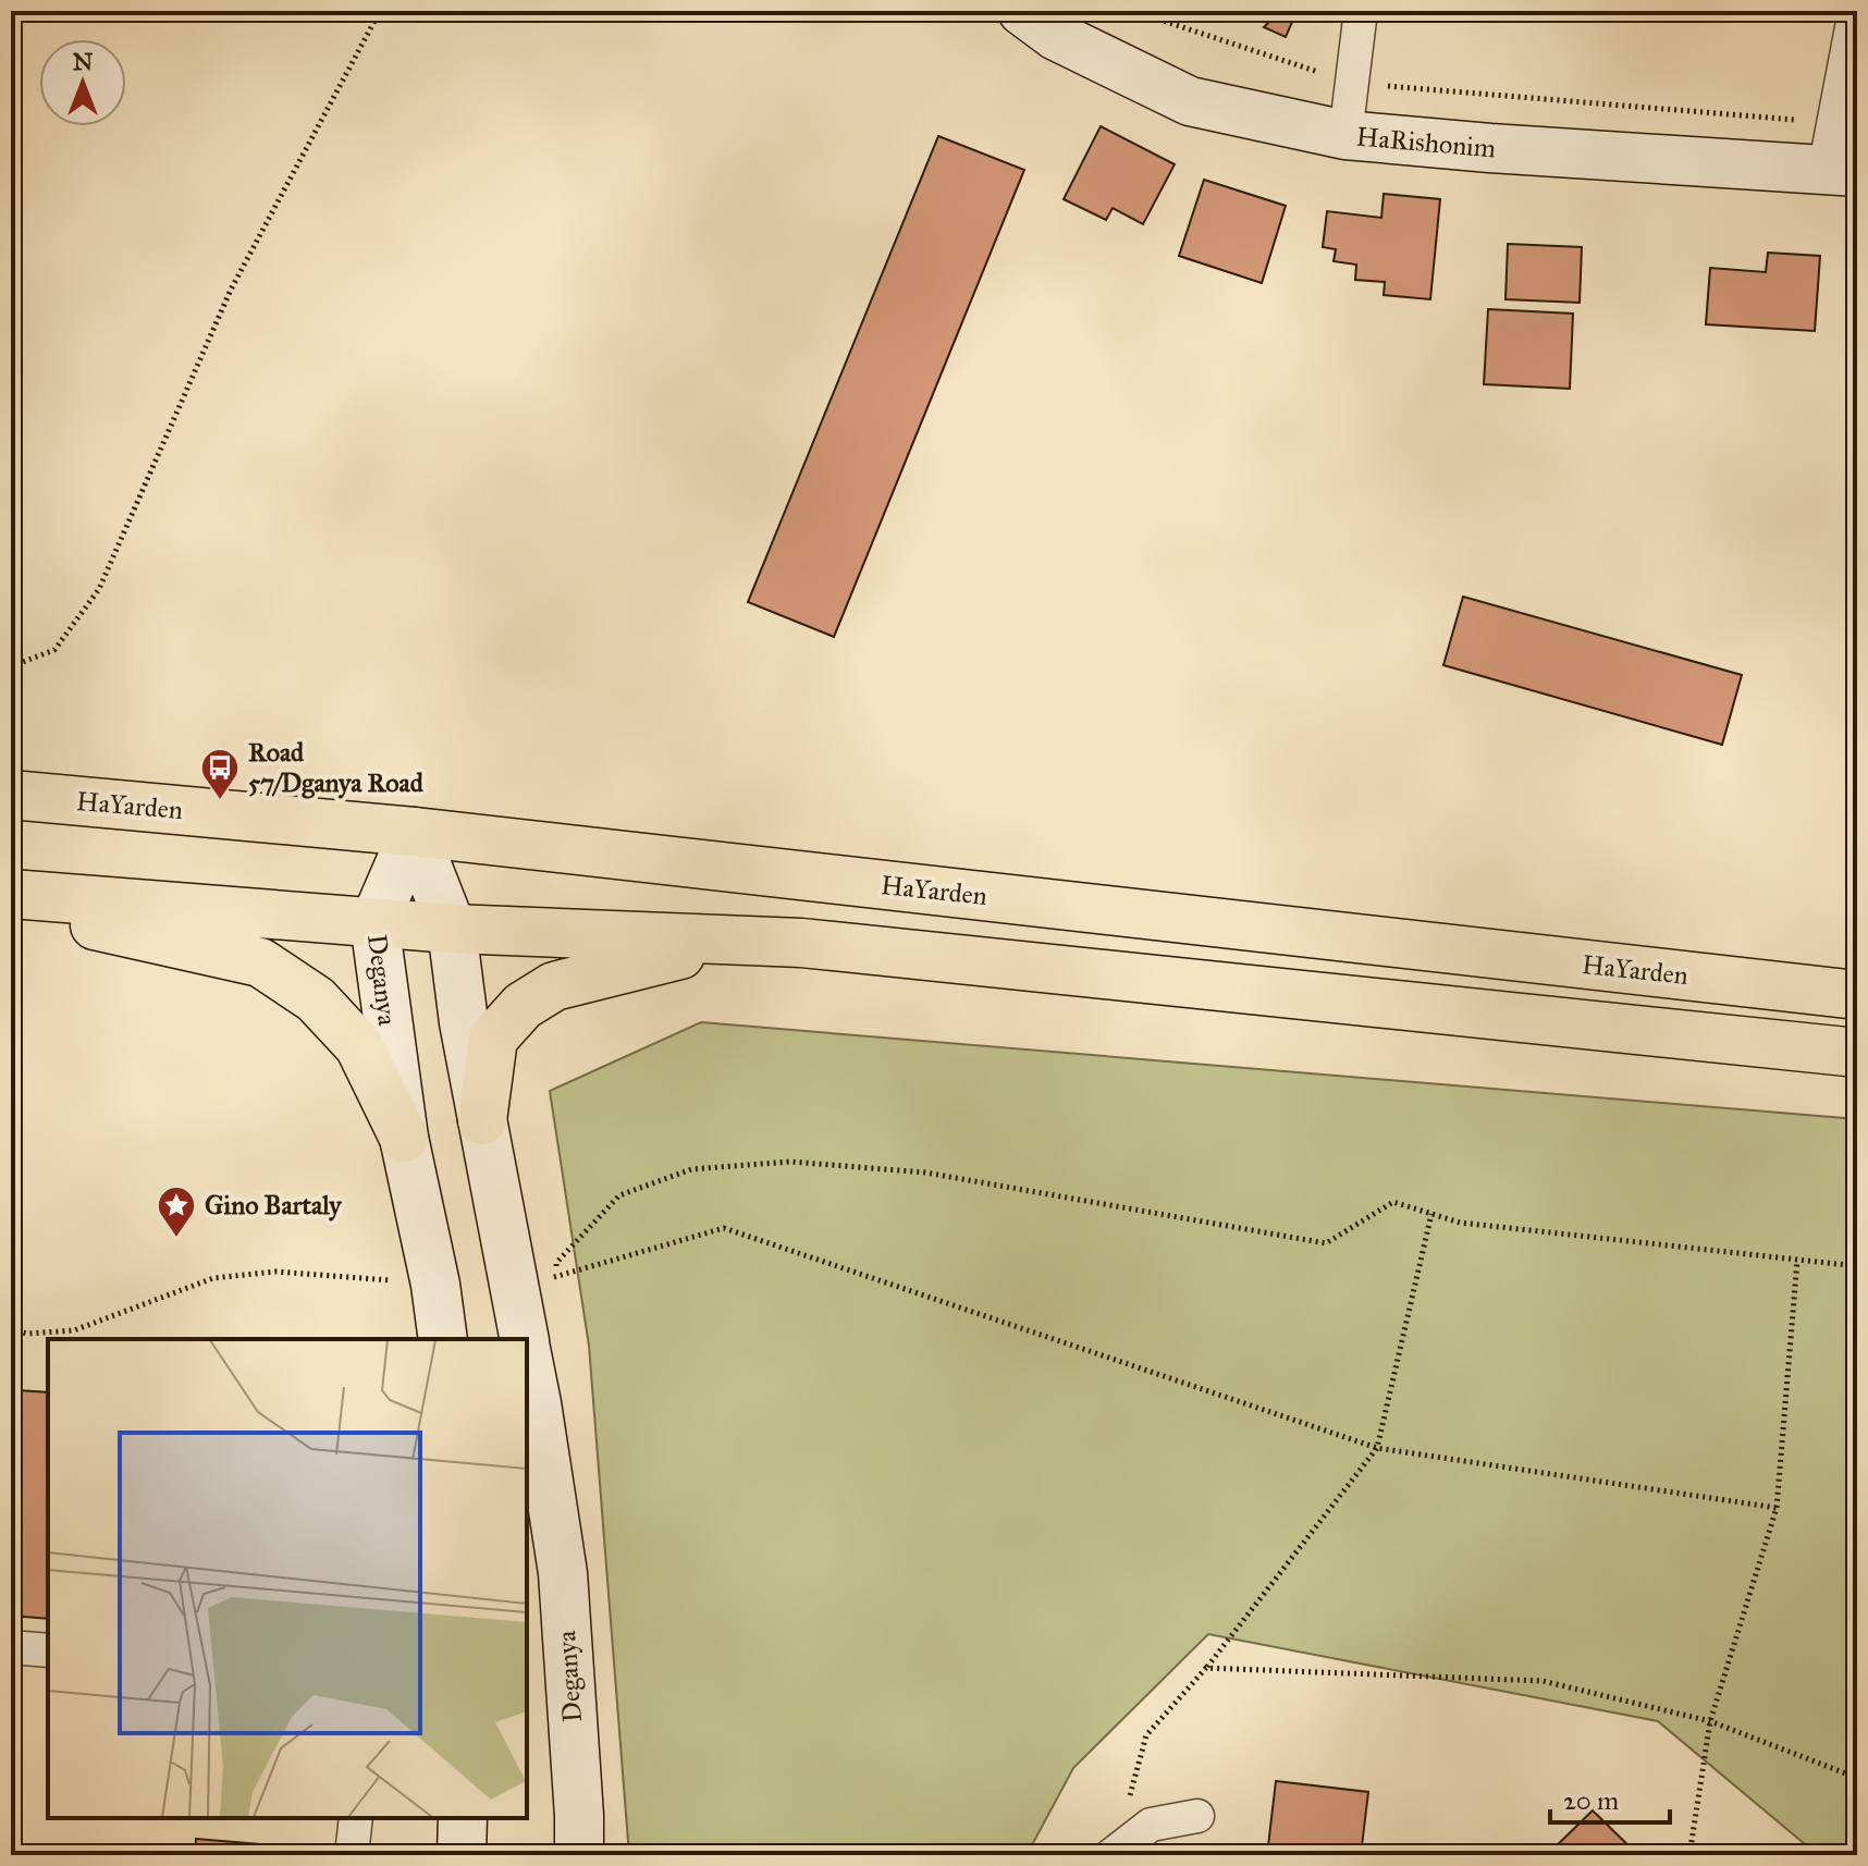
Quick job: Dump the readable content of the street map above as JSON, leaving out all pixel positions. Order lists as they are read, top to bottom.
{
  "streets": {
    "highway": ["HaYarden"],
    "main road": ["HaRishonim", "Deganya"]
  },
  "crossings": [
    ["HaYarden", "Deganya"]
  ],
  "places": {
    "bus stop": ["Road 57/Dganya Road"],
    "place": ["Gino Bartaly"]
  },
  "scale_bar": "20 m",
  "north": "top"
}
